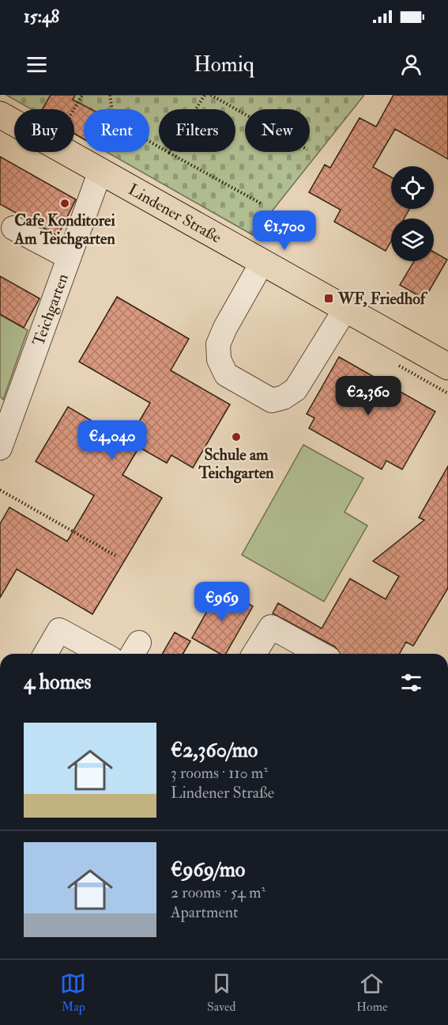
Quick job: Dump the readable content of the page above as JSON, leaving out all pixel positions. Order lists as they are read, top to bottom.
{
  "streets": {
    "main road": ["Lindener Straße"],
    "street": ["Teichgarten"]
  },
  "crossings": [
    ["Lindener Straße", "Teichgarten"]
  ],
  "places": {
    "other": ["Cafe Konditorei Am Teichgarten", "Schule am Teichgarten"],
    "transit": ["WF, Friedhof"]
  },
  "page": {
    "status": "15:48",
    "header": "Homiq",
    "chip": [
      "Buy",
      "Rent",
      "Filters",
      "New"
    ],
    "price": [
      "€1,700",
      "€2,360",
      "€4,040",
      "€969"
    ],
    "heading": "4 homes",
    "list": [
      {
        "name": "€2,360/mo",
        "note": "3 rooms · 110 m² · Lindener Straße"
      },
      {
        "name": "€969/mo",
        "note": "2 rooms · 54 m² · Apartment"
      }
    ],
    "tabs": ["Map", "Saved", "Home"]
  }
}
